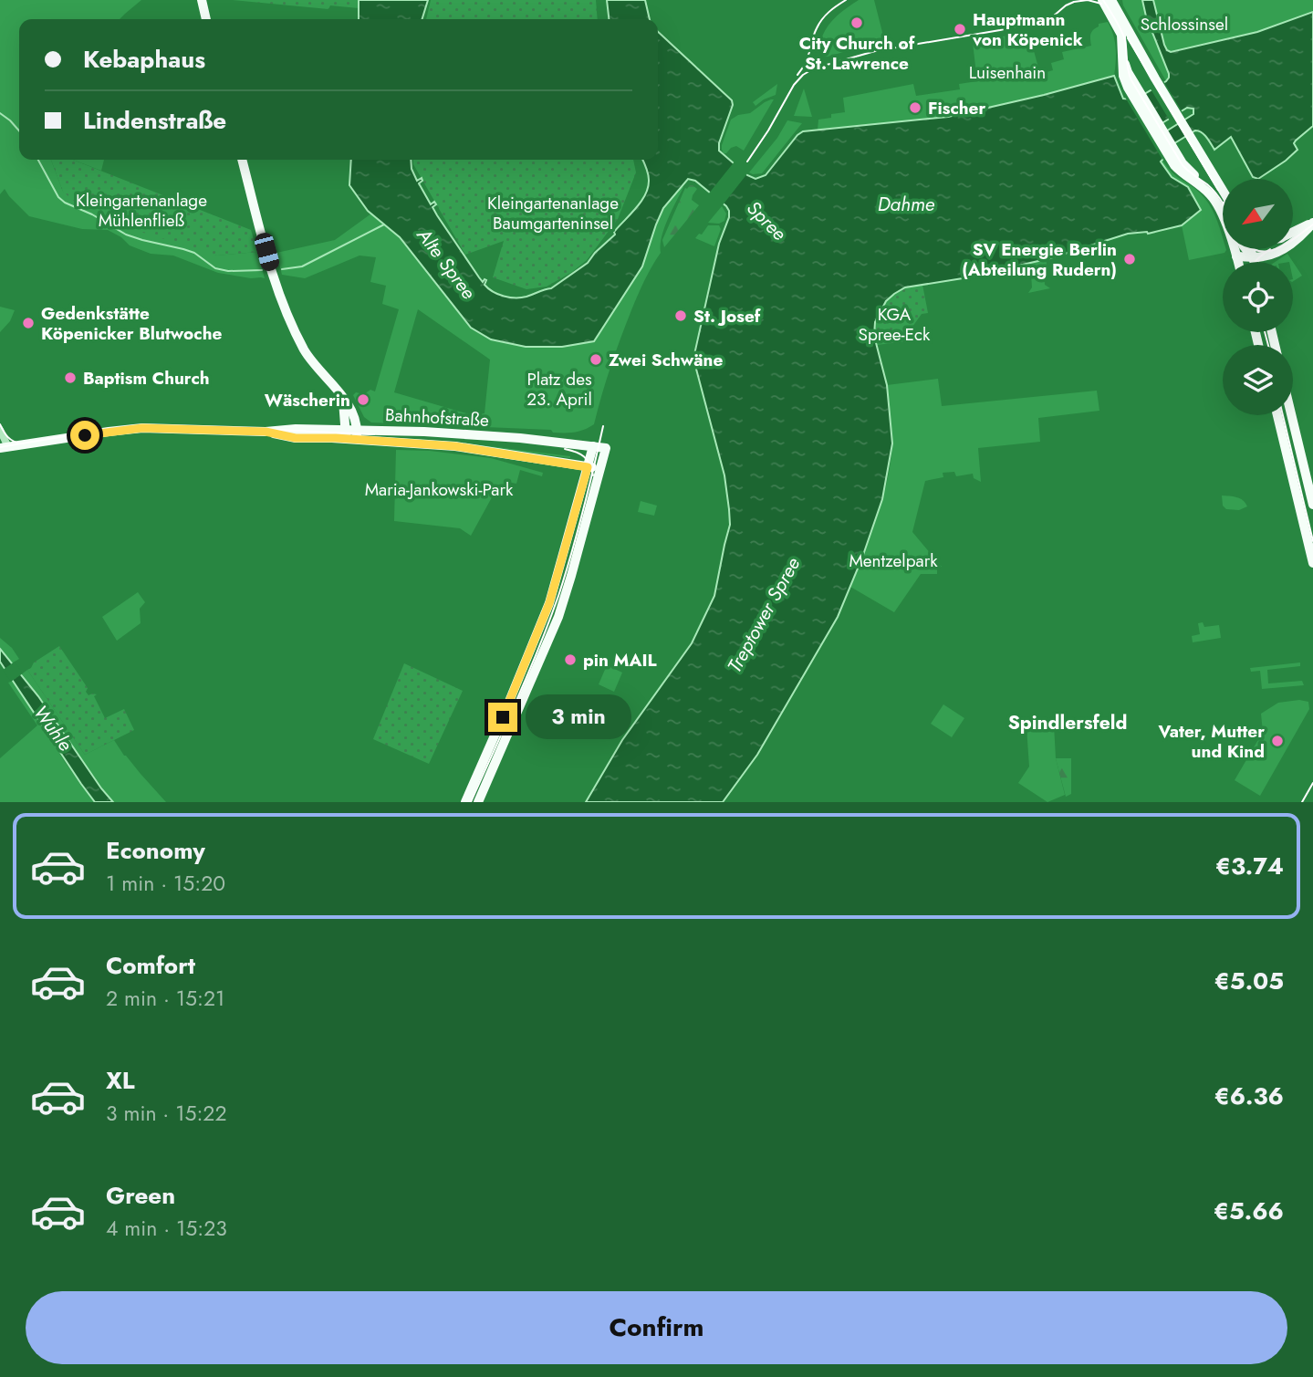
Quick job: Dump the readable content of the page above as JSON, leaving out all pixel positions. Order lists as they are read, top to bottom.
{
  "streets": {
    "main road": ["Bahnhofstraße"]
  },
  "districts": ["Spindlersfeld"],
  "water": [
    "Dahme",
    "Spree",
    "Alte Spree",
    "Treptower Spree",
    "Wuhle"
  ],
  "parks": [
    "Schlossinsel",
    "Luisenhain",
    "Kleingartenanlage Mühlenfließ",
    "Kleingartenanlage Baumgarteninsel",
    "KGA Spree-Eck",
    "Platz des 23. April",
    "Maria-Jankowski-Park",
    "Mentzelpark"
  ],
  "places": [
    "City Church of St. Lawrence",
    "Hauptmann von Köpenick",
    "Fischer",
    "SV Energie Berlin (Abteilung Rudern)",
    "St. Josef",
    "Gedenkstätte Köpenicker Blutwoche",
    "Zwei Schwäne",
    "Baptism Church",
    "Wäscherin",
    "pin MAIL",
    "Vater, Mutter und Kind"
  ],
  "north": "bottom left",
  "page": {
    "banner": ["Kebaphaus", "Lindenstraße"],
    "bubble": "3 min",
    "list": [
      {
        "name": "Economy",
        "note": "1 min · 15:20",
        "value": "€3.74"
      },
      {
        "name": "Comfort",
        "note": "2 min · 15:21",
        "value": "€5.05"
      },
      {
        "name": "XL",
        "note": "3 min · 15:22",
        "value": "€6.36"
      },
      {
        "name": "Green",
        "note": "4 min · 15:23",
        "value": "€5.66"
      }
    ],
    "buttons": "Confirm"
  }
}
